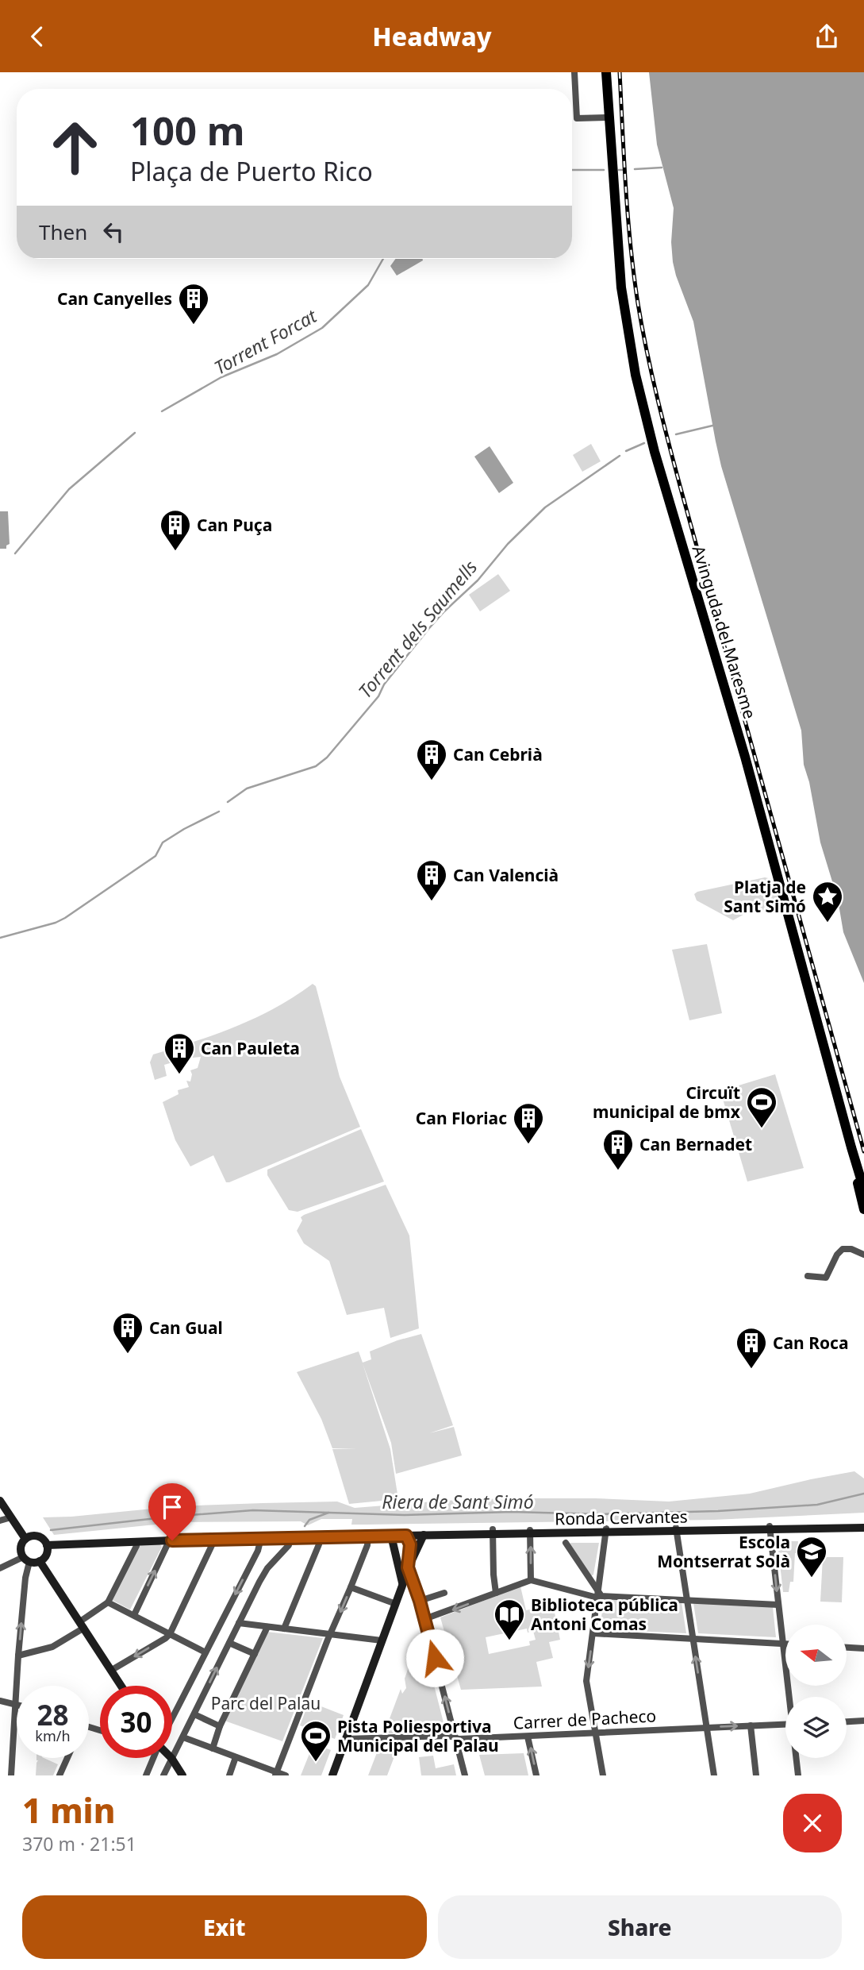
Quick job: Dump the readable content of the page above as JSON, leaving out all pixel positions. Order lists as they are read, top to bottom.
{
  "streets": {
    "main road": ["Avinguda del Maresme"],
    "street": ["Ronda Cervantes", "Carrer de Pacheco"]
  },
  "water": ["Torrent Forcat", "Torrent dels Saumells", "Riera de Sant Simó"],
  "parks": ["Parc del Palau"],
  "places": {
    "building": [
      "Can Canyelles",
      "Can Puça",
      "Can Cebrià",
      "Can Valencià",
      "Can Pauleta",
      "Can Floriac",
      "Can Bernadet",
      "Can Gual",
      "Can Roca"
    ],
    "place": ["Platja de Sant Simó"],
    "sports": ["Circuït municipal de bmx", "Pista Poliesportiva Municipal del Palau"],
    "school or university": ["Escola Montserrat Solà"],
    "library": ["Biblioteca pública Antoni Comas"]
  },
  "north": "left",
  "page": {
    "header": "Headway",
    "turn": ["100 m", "Plaça de Puerto Rico"],
    "then": "Then",
    "speed": "28 km/h",
    "limit": "30",
    "heading": ["1 min", "370 m · 21:51"],
    "buttons": ["Exit", "Share"]
  }
}
